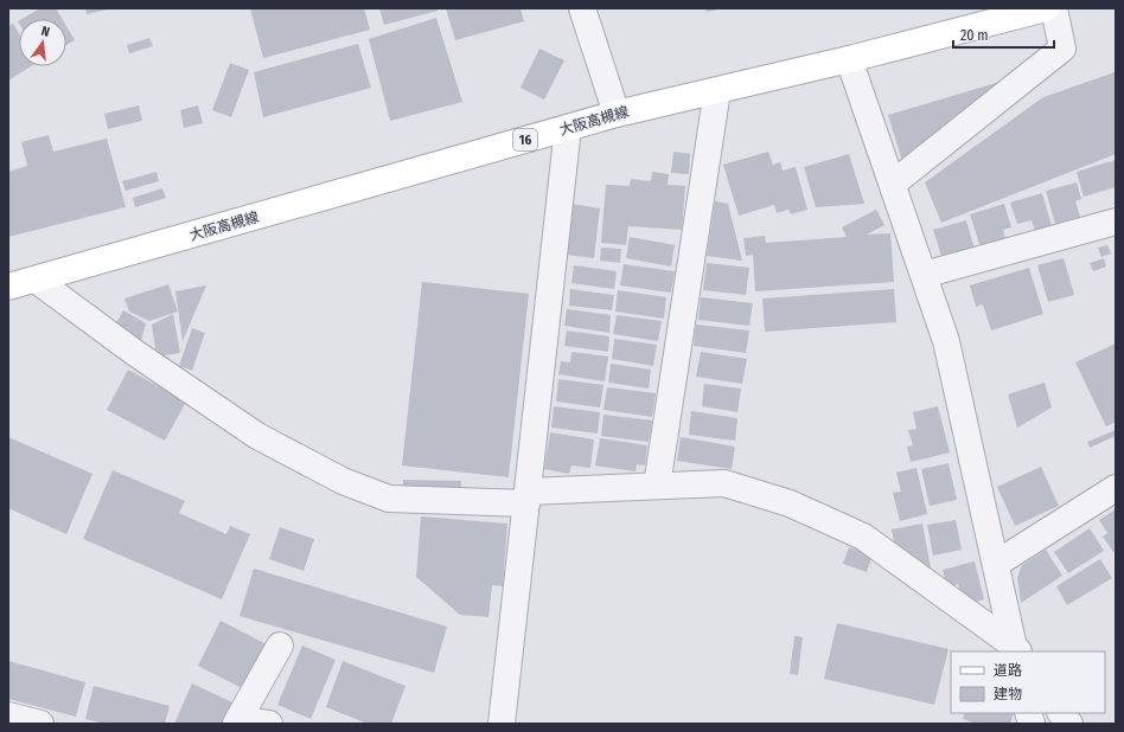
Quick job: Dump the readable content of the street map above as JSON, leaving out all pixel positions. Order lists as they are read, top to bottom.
{
  "streets": {
    "main road": ["大阪高槻線", "16"]
  },
  "legend": ["道路", "建物"],
  "scale_bar": "20 m",
  "north": "top"
}
